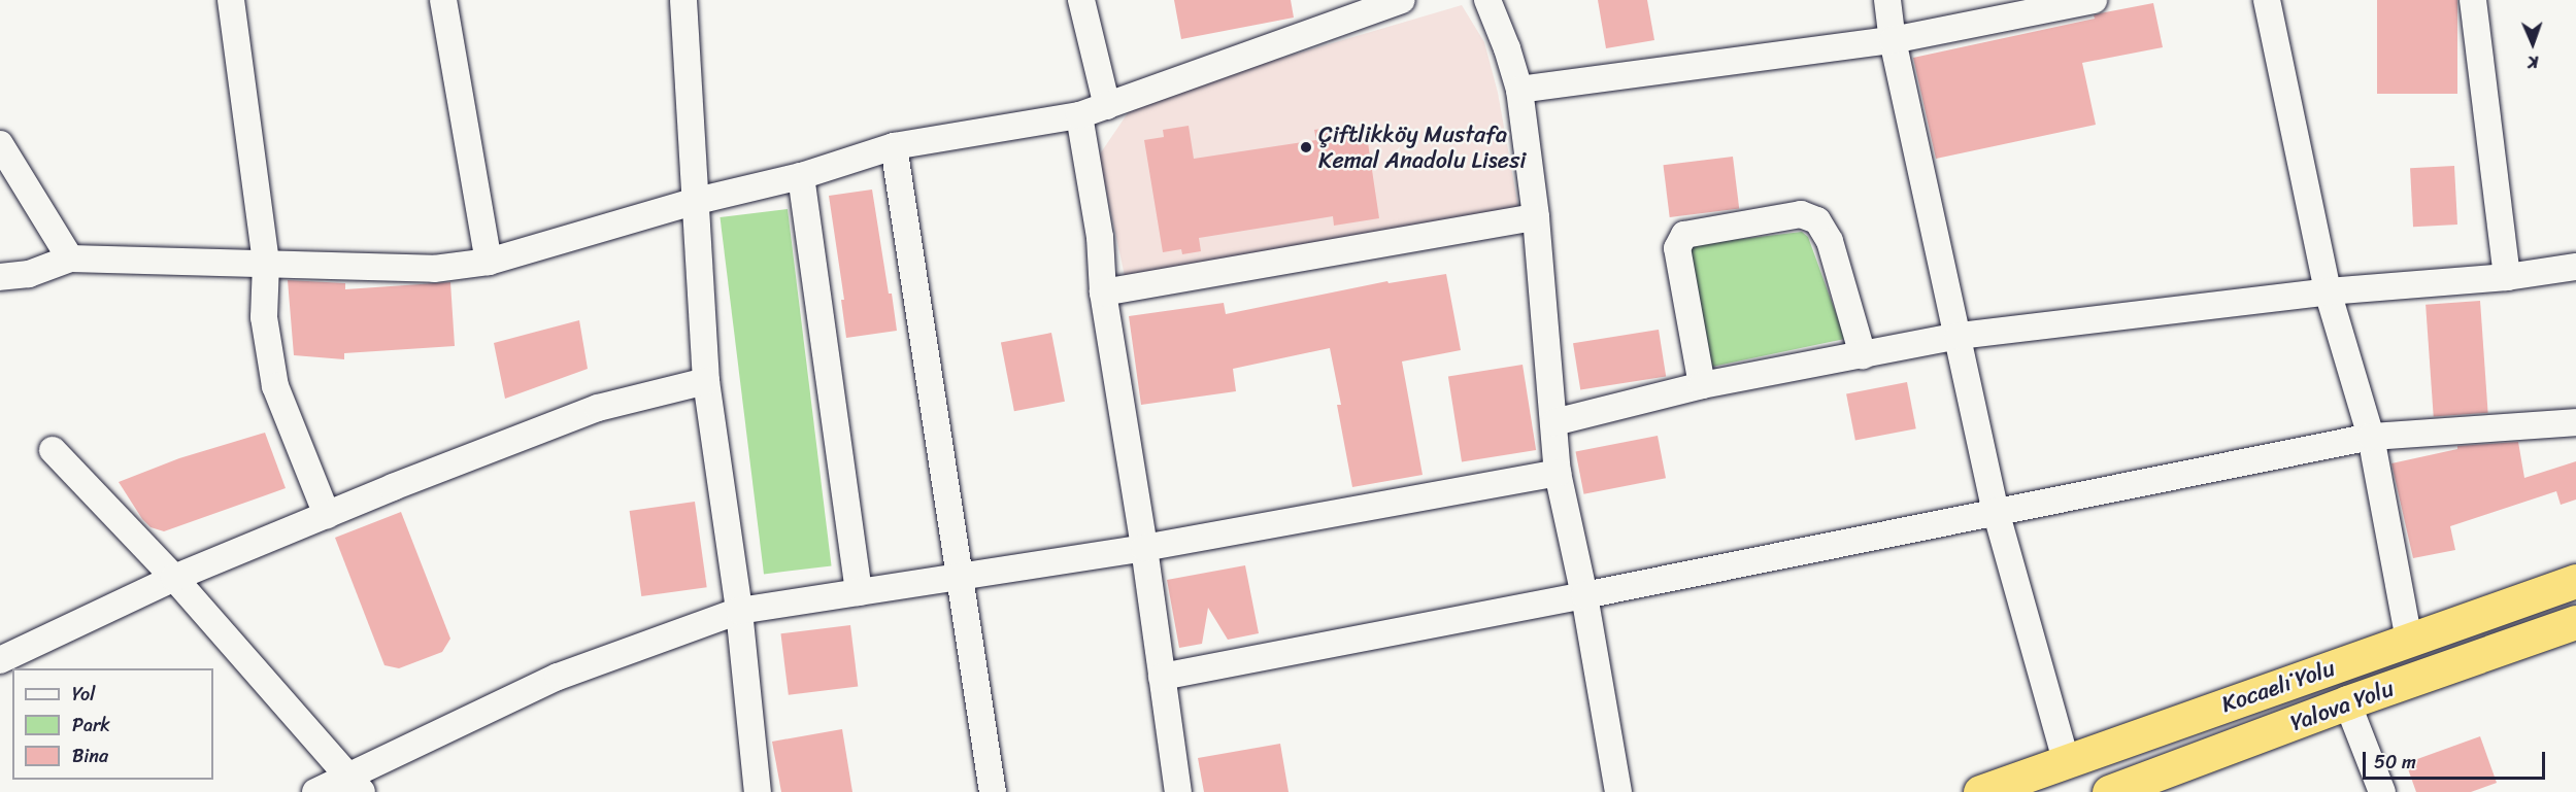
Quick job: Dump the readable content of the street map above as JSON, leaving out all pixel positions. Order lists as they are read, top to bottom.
{
  "streets": {
    "highway": ["Kocaeli̇ Yolu", "Yalova Yolu"]
  },
  "places": ["Çiftlikköy Mustafa Kemal Anadolu Lisesi"],
  "legend": ["Yol", "Park", "Bina"],
  "scale_bar": "50 m",
  "north": "bottom"
}
